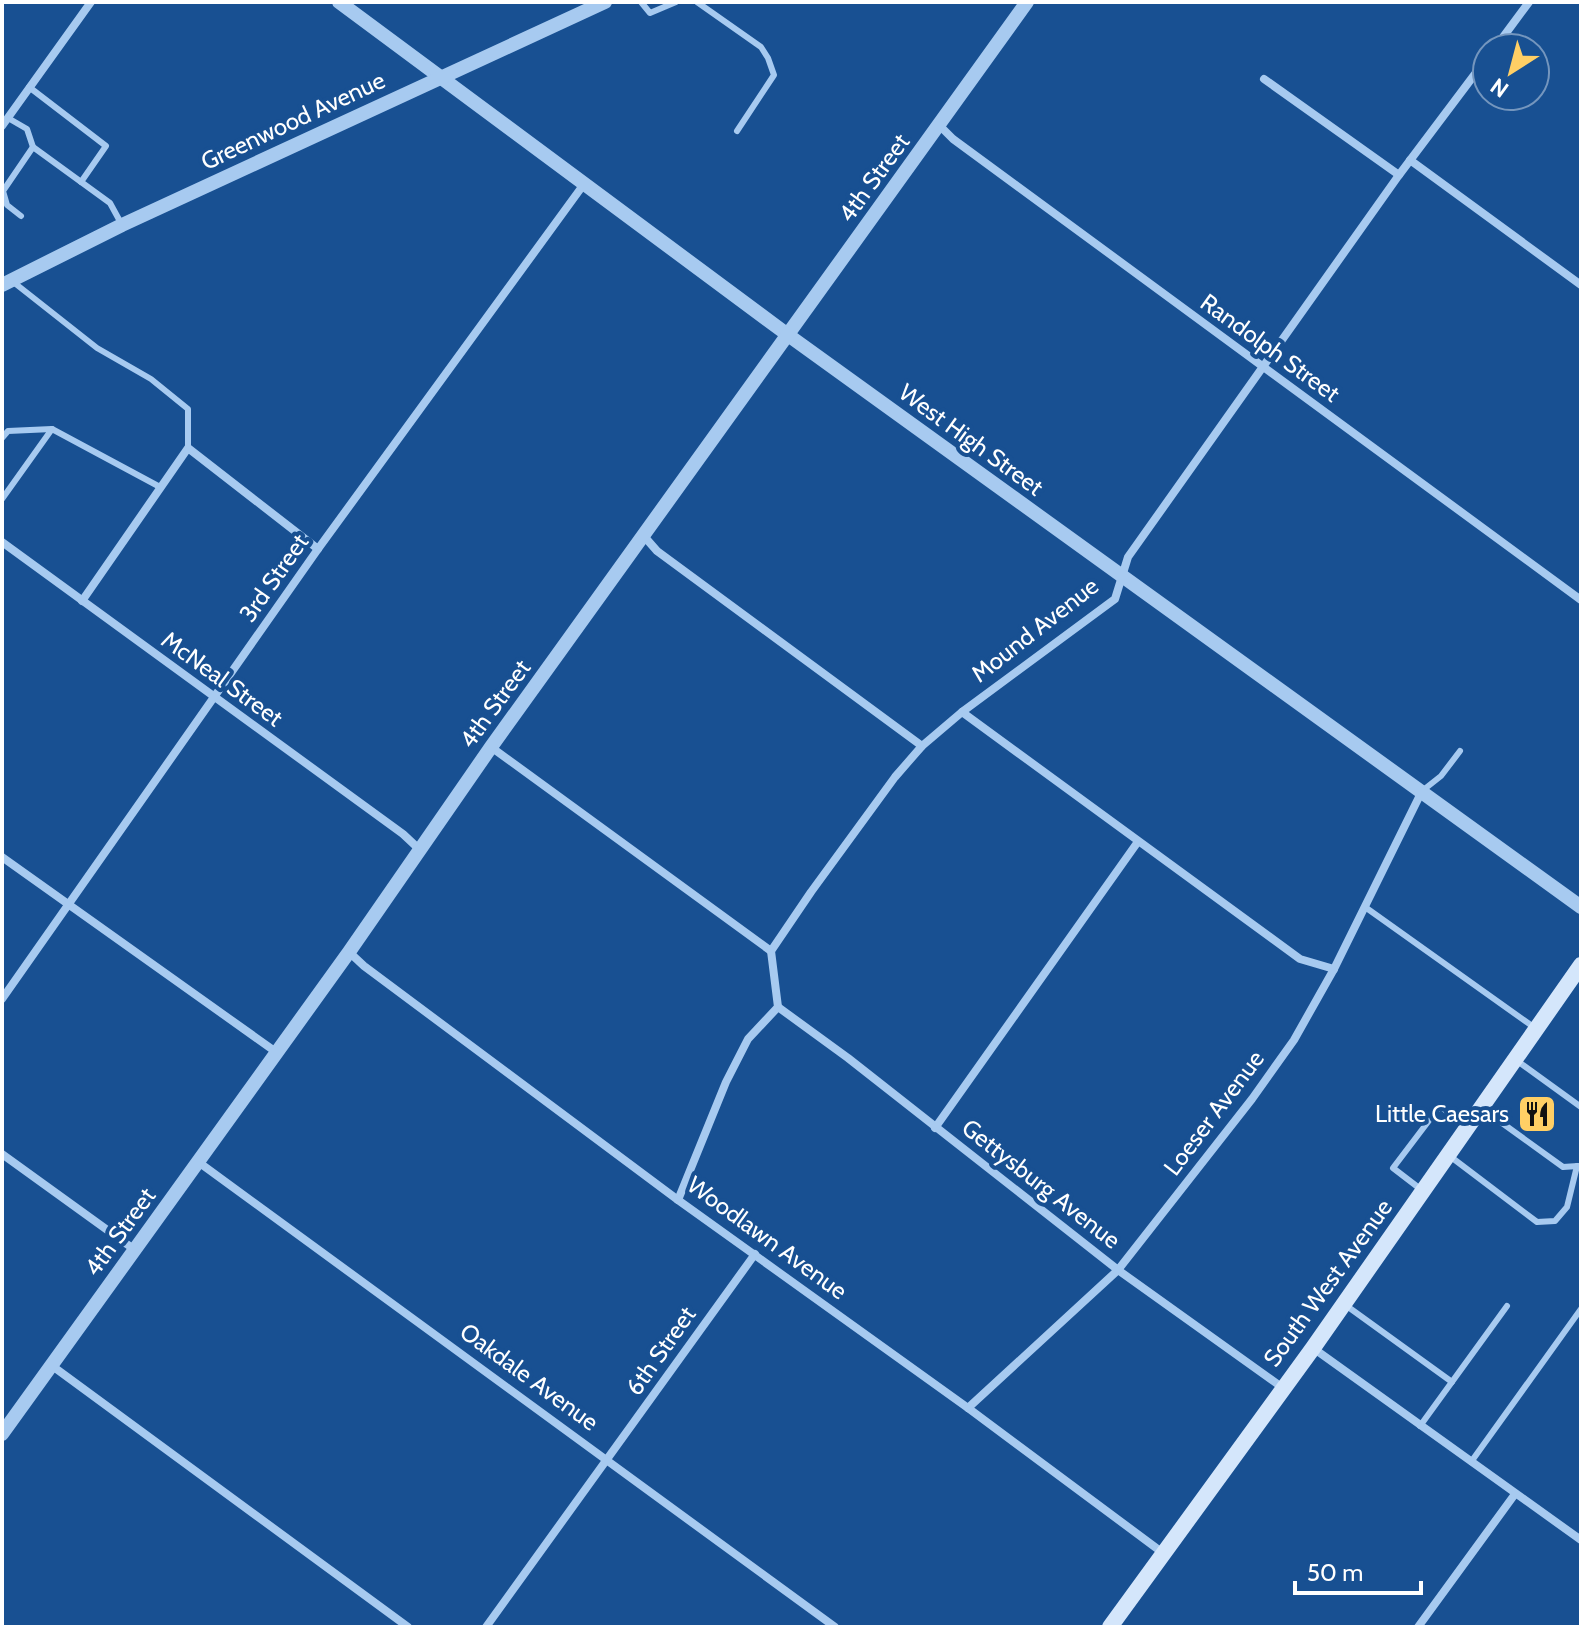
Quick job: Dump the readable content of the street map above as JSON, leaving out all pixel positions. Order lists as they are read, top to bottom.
{
  "streets": {
    "main road": ["South West Avenue"],
    "street": [
      "Greenwood Avenue",
      "4th Street",
      "Randolph Street",
      "West High Street",
      "3rd Street",
      "Mound Avenue",
      "McNeal Street",
      "Loeser Avenue",
      "Gettysburg Avenue",
      "Woodlawn Avenue",
      "6th Street",
      "Oakdale Avenue"
    ]
  },
  "crossings": [
    ["Greenwood Avenue", "West High Street"],
    ["4th Street", "Randolph Street"],
    ["4th Street", "West High Street"],
    ["4th Street", "McNeal Street"],
    ["4th Street", "Woodlawn Avenue"],
    ["4th Street", "Oakdale Avenue"],
    ["Randolph Street", "Mound Avenue"],
    ["West High Street", "3rd Street"],
    ["West High Street", "Mound Avenue"],
    ["West High Street", "Loeser Avenue"],
    ["3rd Street", "McNeal Street"],
    ["Loeser Avenue", "Gettysburg Avenue"],
    ["Loeser Avenue", "Woodlawn Avenue"],
    ["Gettysburg Avenue", "South West Avenue"],
    ["Woodlawn Avenue", "South West Avenue"],
    ["Woodlawn Avenue", "6th Street"],
    ["6th Street", "Oakdale Avenue"]
  ],
  "places": {
    "restaurant": ["Little Caesars"]
  },
  "scale_bar": "50 m",
  "north": "bottom left"
}
